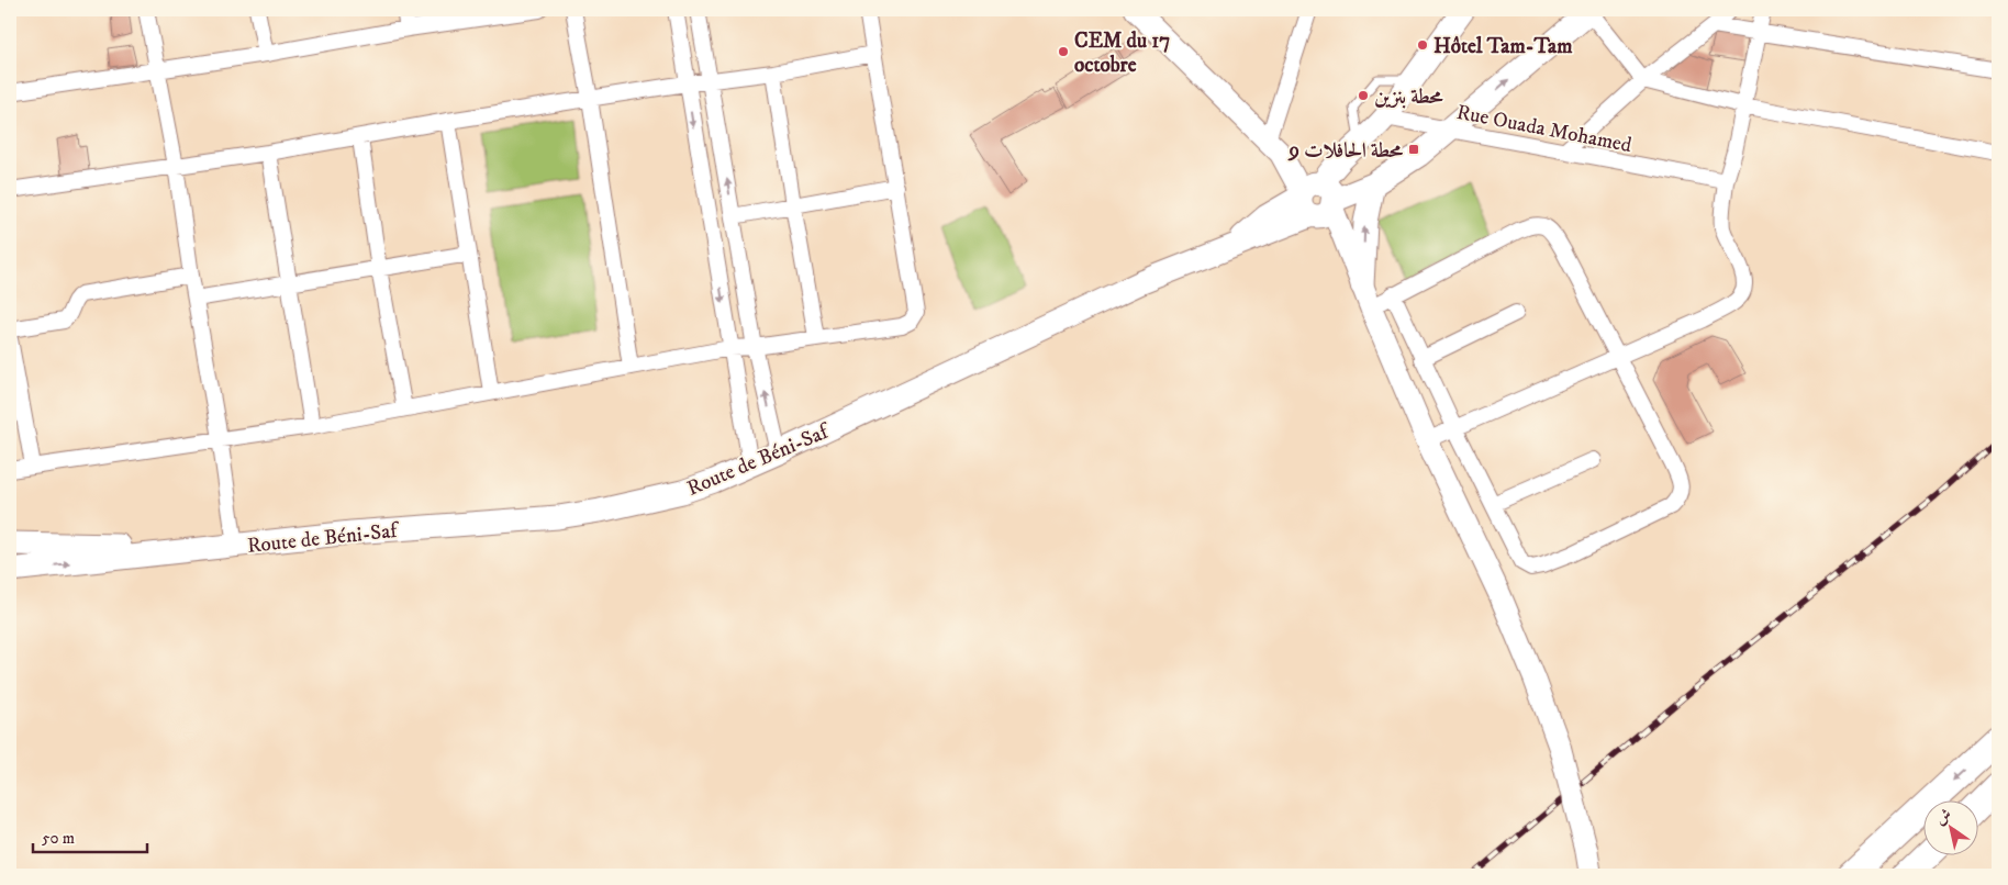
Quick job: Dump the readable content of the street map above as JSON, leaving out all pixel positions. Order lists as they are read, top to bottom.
{
  "streets": {
    "main road": ["Route de Béni-Saf"],
    "street": ["Rue Ouada Mohamed"]
  },
  "crossings": [
    ["Rue Ouada Mohamed", "Route de Béni-Saf"]
  ],
  "places": {
    "other": ["Hôtel Tam-Tam", "CEM du 17 octobre", "محطة بنزين"],
    "transit": ["محطة الحافلات 9"]
  },
  "scale_bar": "50 m",
  "north": "top left"
}
